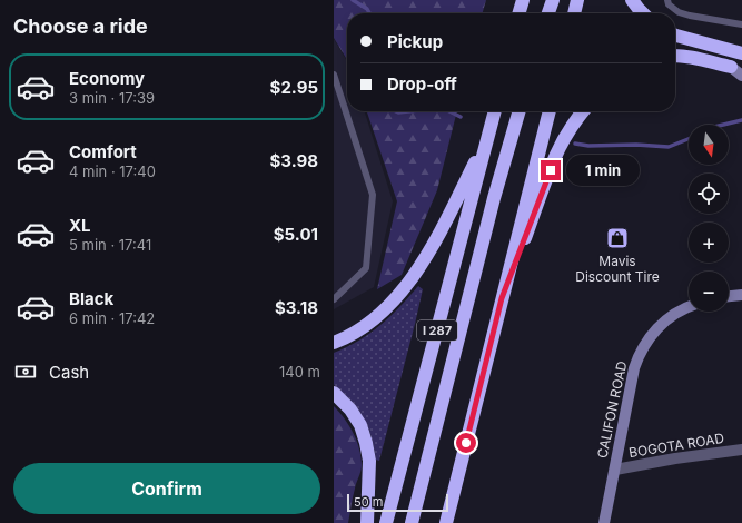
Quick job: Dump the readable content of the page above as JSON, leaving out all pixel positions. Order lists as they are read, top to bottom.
{
  "streets": {
    "highway": ["I 287"],
    "street": ["CALIFON ROAD", "BOGOTA ROAD"]
  },
  "crossings": [
    ["CALIFON ROAD", "BOGOTA ROAD"]
  ],
  "places": {
    "shop": ["Mavis Discount Tire"]
  },
  "scale_bar": "50 m",
  "north": "bottom",
  "page": {
    "heading": "Choose a ride",
    "banner": ["Pickup", "Drop-off"],
    "list": [
      {
        "name": "Economy",
        "note": "3 min · 17:39",
        "value": "$2.95"
      },
      {
        "name": "Comfort",
        "note": "4 min · 17:40",
        "value": "$3.98"
      },
      {
        "name": "XL",
        "note": "5 min · 17:41",
        "value": "$5.01"
      },
      {
        "name": "Black",
        "note": "6 min · 17:42",
        "value": "$3.18"
      }
    ],
    "map_buttons": ["+", "−"],
    "bubble": "1 min",
    "pay": ["Cash", "140 m"],
    "buttons": "Confirm",
    "scale": "50 m"
  }
}
